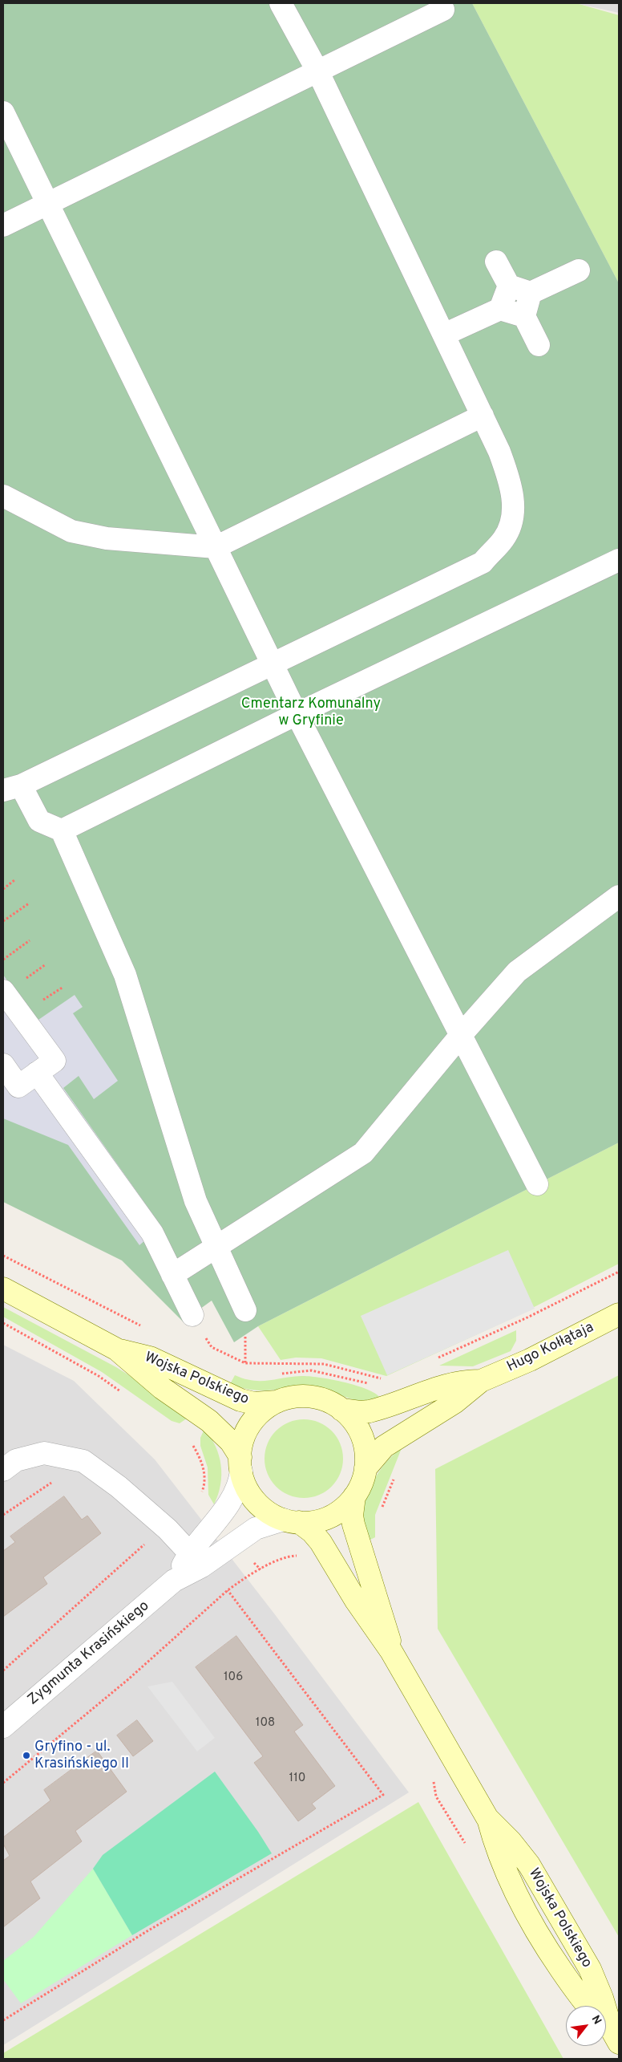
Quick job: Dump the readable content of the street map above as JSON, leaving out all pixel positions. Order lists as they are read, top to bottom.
{
  "streets": {
    "main road": ["Hugo Kołłątaja", "Wojska Polskiego"],
    "street": ["Zygmunta Krasińskiego"]
  },
  "crossings": [
    ["Hugo Kołłątaja", "Wojska Polskiego"],
    ["Hugo Kołłątaja", "Zygmunta Krasińskiego"],
    ["Wojska Polskiego", "Zygmunta Krasińskiego"]
  ],
  "parks": ["Cmentarz Komunalny w Gryfinie"],
  "places": ["Gryfino - ul. Krasińskiego II"],
  "house_numbers": ["106", "108", "110"],
  "north": "top right"
}
